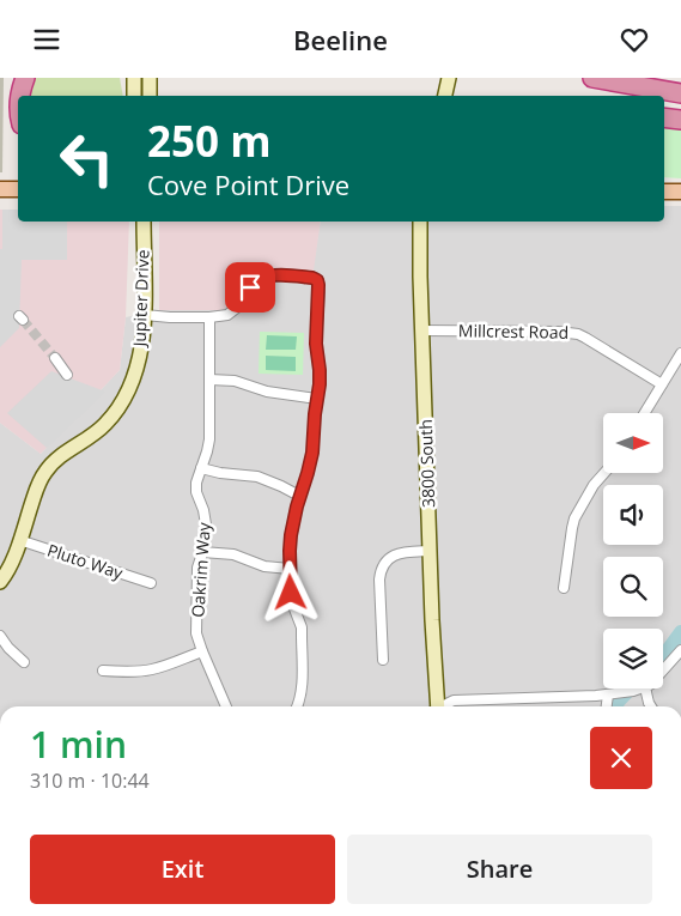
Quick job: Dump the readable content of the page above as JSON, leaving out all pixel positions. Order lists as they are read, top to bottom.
{
  "streets": {
    "street": [
      "Jupiter Drive",
      "Millcrest Road",
      "3800 South",
      "Pluto Way",
      "Oakrim Way"
    ]
  },
  "crossings": [
    ["Jupiter Drive", "Pluto Way"],
    ["Millcrest Road", "3800 South"]
  ],
  "north": "right",
  "page": {
    "header": "Beeline",
    "turn": ["250 m", "Cove Point Drive"],
    "heading": ["1 min", "310 m · 10:44"],
    "buttons": ["Exit", "Share"]
  }
}
